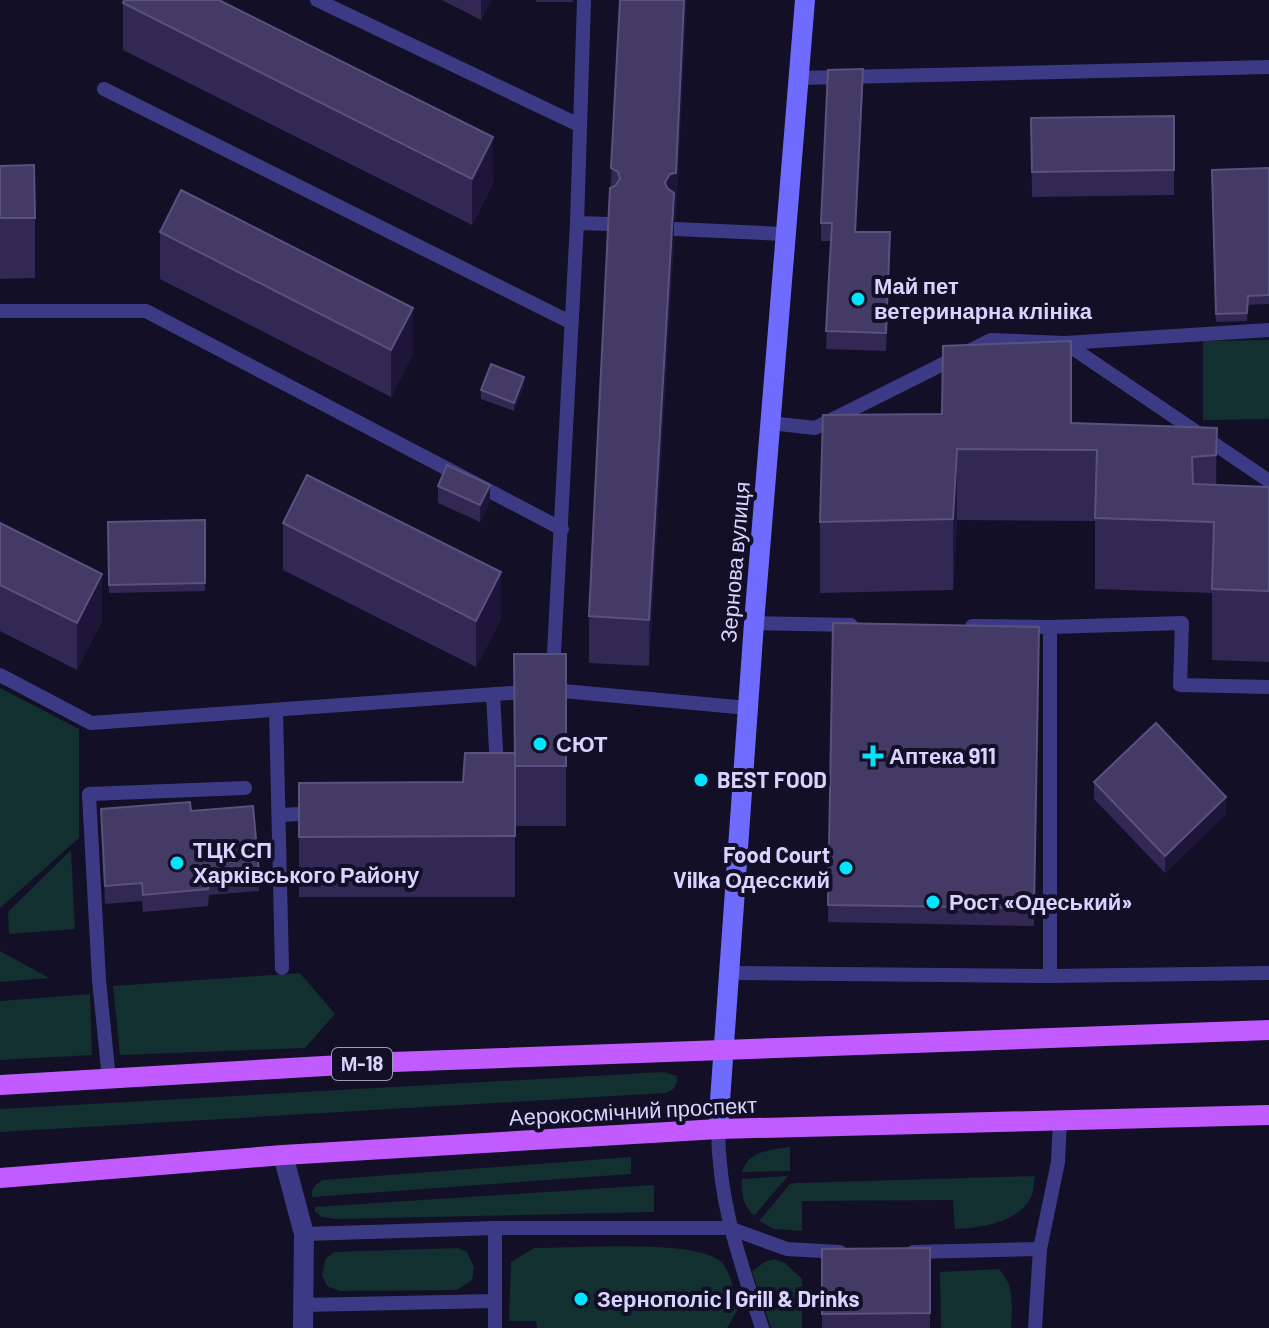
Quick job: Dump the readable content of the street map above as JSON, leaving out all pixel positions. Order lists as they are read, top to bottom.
{
  "streets": {
    "main road": ["М-18", "Аерокосмічний проспект"],
    "street": ["Зернова вулиця"]
  },
  "crossings": [
    ["Зернова вулиця", "М-18"],
    ["Зернова вулиця", "Аерокосмічний проспект"]
  ],
  "places": {
    "other": [
      "Май пет ветеринарна клініка",
      "СЮТ",
      "BEST FOOD",
      "ТЦК СП Харківського Району",
      "Food Court Vilka Одесский",
      "Рост «Одеський»",
      "Зернополіс | Grill & Drinks"
    ],
    "health": ["Аптека 911"]
  }
}
